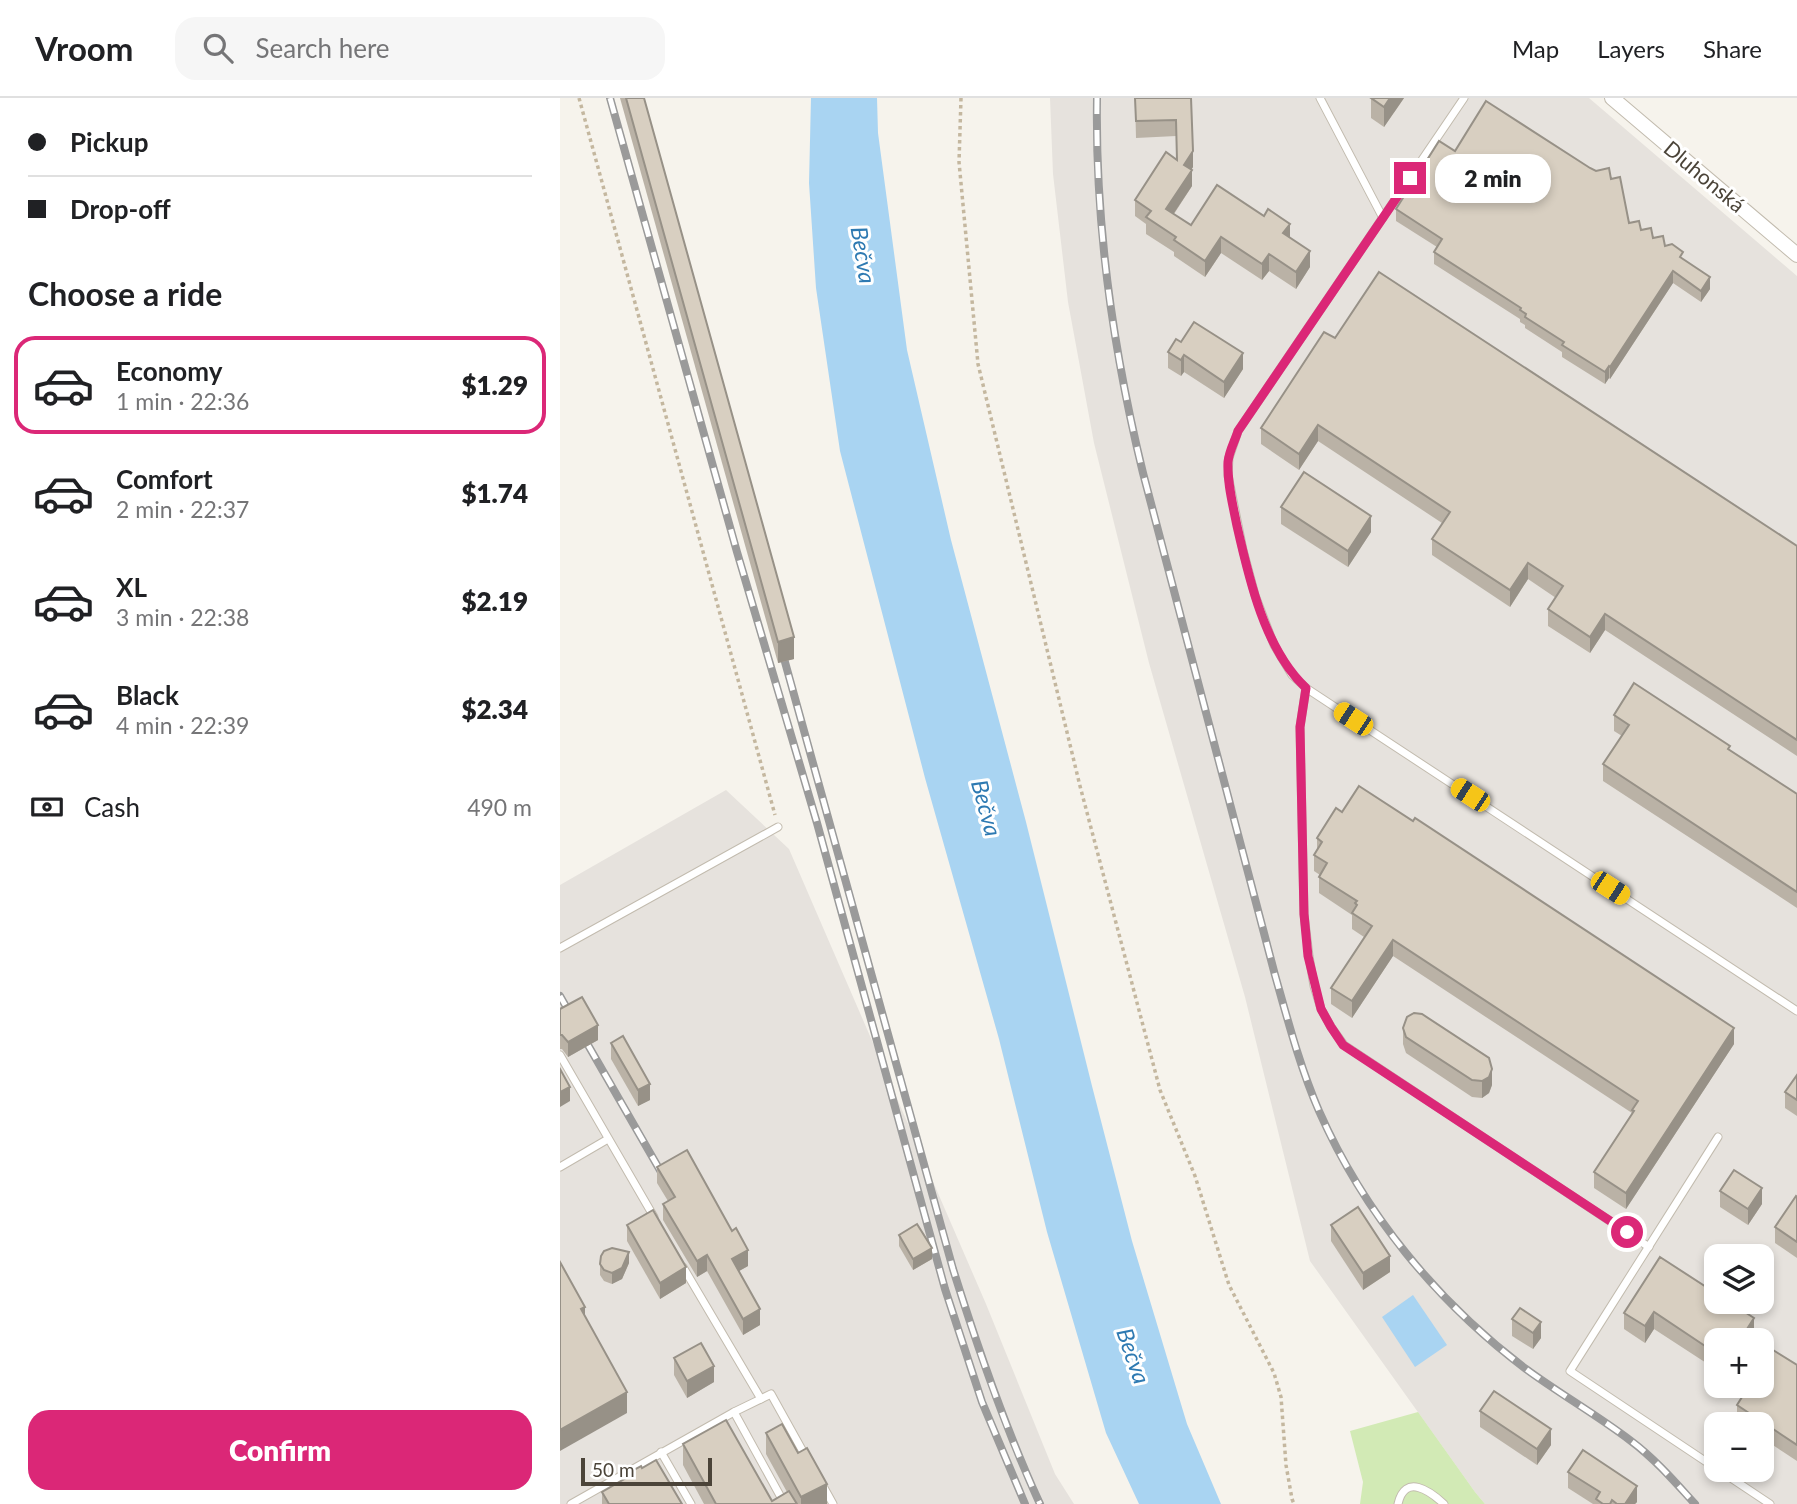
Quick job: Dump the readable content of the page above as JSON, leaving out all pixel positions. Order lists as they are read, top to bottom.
{
  "streets": {
    "street": ["Dluhonská"]
  },
  "water": ["Bečva"],
  "scale_bar": "50 m",
  "page": {
    "header": "Vroom",
    "search": "Search here",
    "nav": ["Map", "Layers", "Share"],
    "banner": ["Pickup", "Drop-off"],
    "bubble": "2 min",
    "heading": "Choose a ride",
    "list": [
      {
        "name": "Economy",
        "note": "1 min · 22:36",
        "value": "$1.29"
      },
      {
        "name": "Comfort",
        "note": "2 min · 22:37",
        "value": "$1.74"
      },
      {
        "name": "XL",
        "note": "3 min · 22:38",
        "value": "$2.19"
      },
      {
        "name": "Black",
        "note": "4 min · 22:39",
        "value": "$2.34"
      }
    ],
    "pay": ["Cash", "490 m"],
    "map_buttons": ["+", "−"],
    "buttons": "Confirm",
    "scale": "50 m"
  }
}
